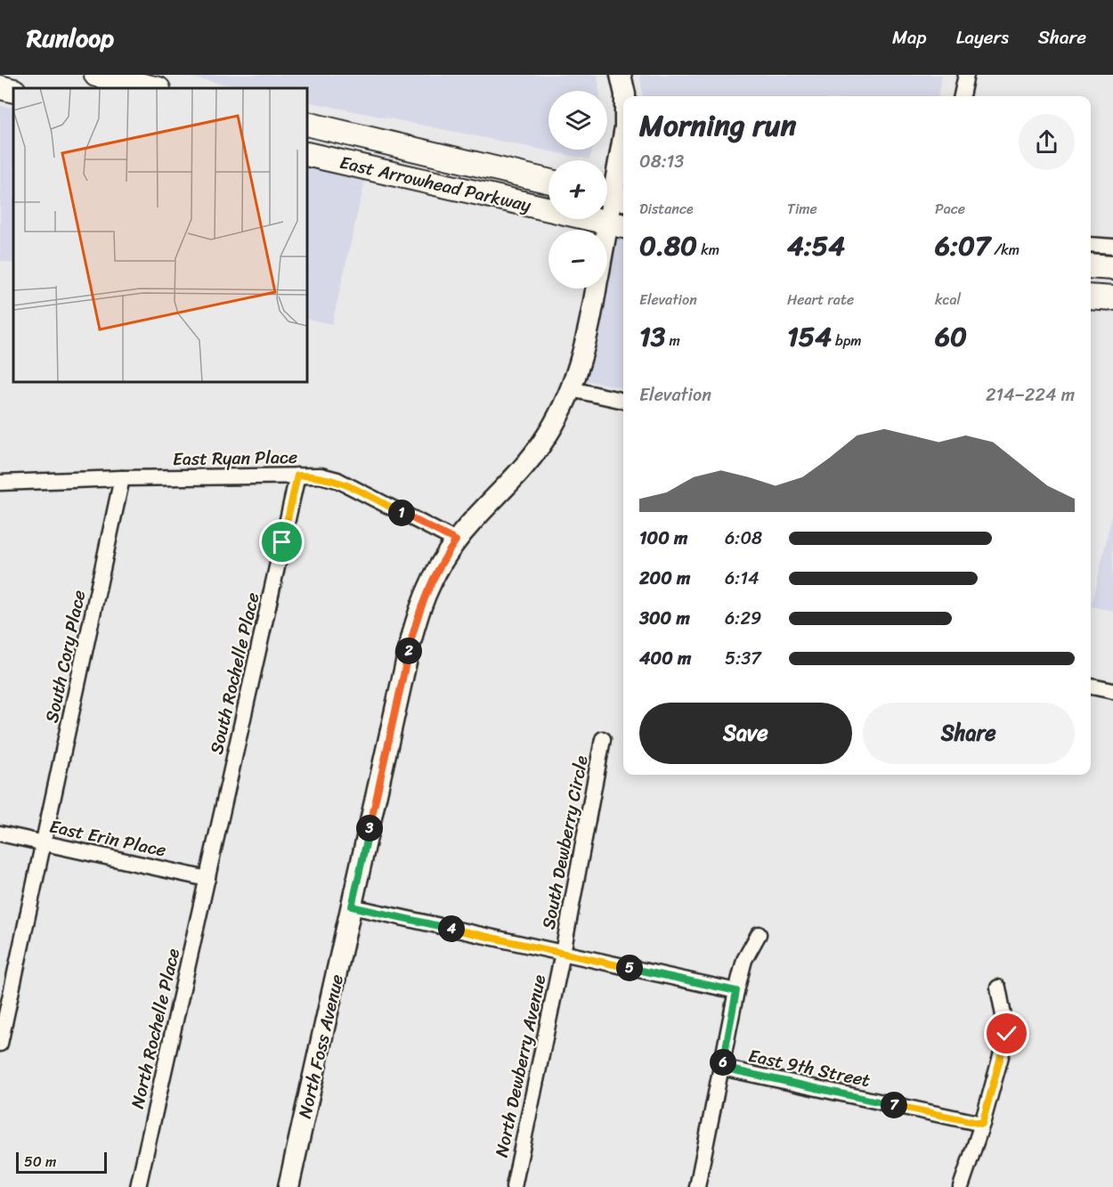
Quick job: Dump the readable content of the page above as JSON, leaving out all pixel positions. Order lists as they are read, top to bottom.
{
  "streets": {
    "main road": ["East Arrowhead Parkway"],
    "street": [
      "East Ryan Place",
      "South Cory Place",
      "South Rochelle Place",
      "East Erin Place",
      "South Dewberry Circle",
      "North Rochelle Place",
      "North Foss Avenue",
      "North Dewberry Avenue",
      "East 9th Street"
    ]
  },
  "crossings": [
    ["East Arrowhead Parkway", "North Foss Avenue"],
    ["East Ryan Place", "South Cory Place"],
    ["East Ryan Place", "South Rochelle Place"],
    ["East Ryan Place", "North Foss Avenue"],
    ["South Cory Place", "East Erin Place"],
    ["South Rochelle Place", "East Erin Place"],
    ["South Rochelle Place", "North Rochelle Place"],
    ["East Erin Place", "North Rochelle Place"],
    ["South Dewberry Circle", "North Dewberry Avenue"]
  ],
  "scale_bar": "50 m",
  "page": {
    "header": "Runloop",
    "nav": ["Map", "Layers", "Share"],
    "map_buttons": ["+", "−"],
    "heading": ["Morning run", "08:13"],
    "stats": [
      ["Distance", "0.80 km"],
      ["Time", "4:54"],
      ["Pace", "6:07 /km"],
      ["Elevation", "13 m"],
      ["Heart rate", "154 bpm"],
      ["kcal", "60"]
    ],
    "chart": ["Elevation", "214–224 m"],
    "pins": [
      "1",
      "2",
      "3",
      "4",
      "5",
      "6",
      "7"
    ],
    "list": [
      {
        "name": "100 m",
        "note": "6:08"
      },
      {
        "name": "200 m",
        "note": "6:14"
      },
      {
        "name": "300 m",
        "note": "6:29"
      },
      {
        "name": "400 m",
        "note": "5:37"
      }
    ],
    "buttons": ["Save", "Share"],
    "scale": "50 m"
  }
}
